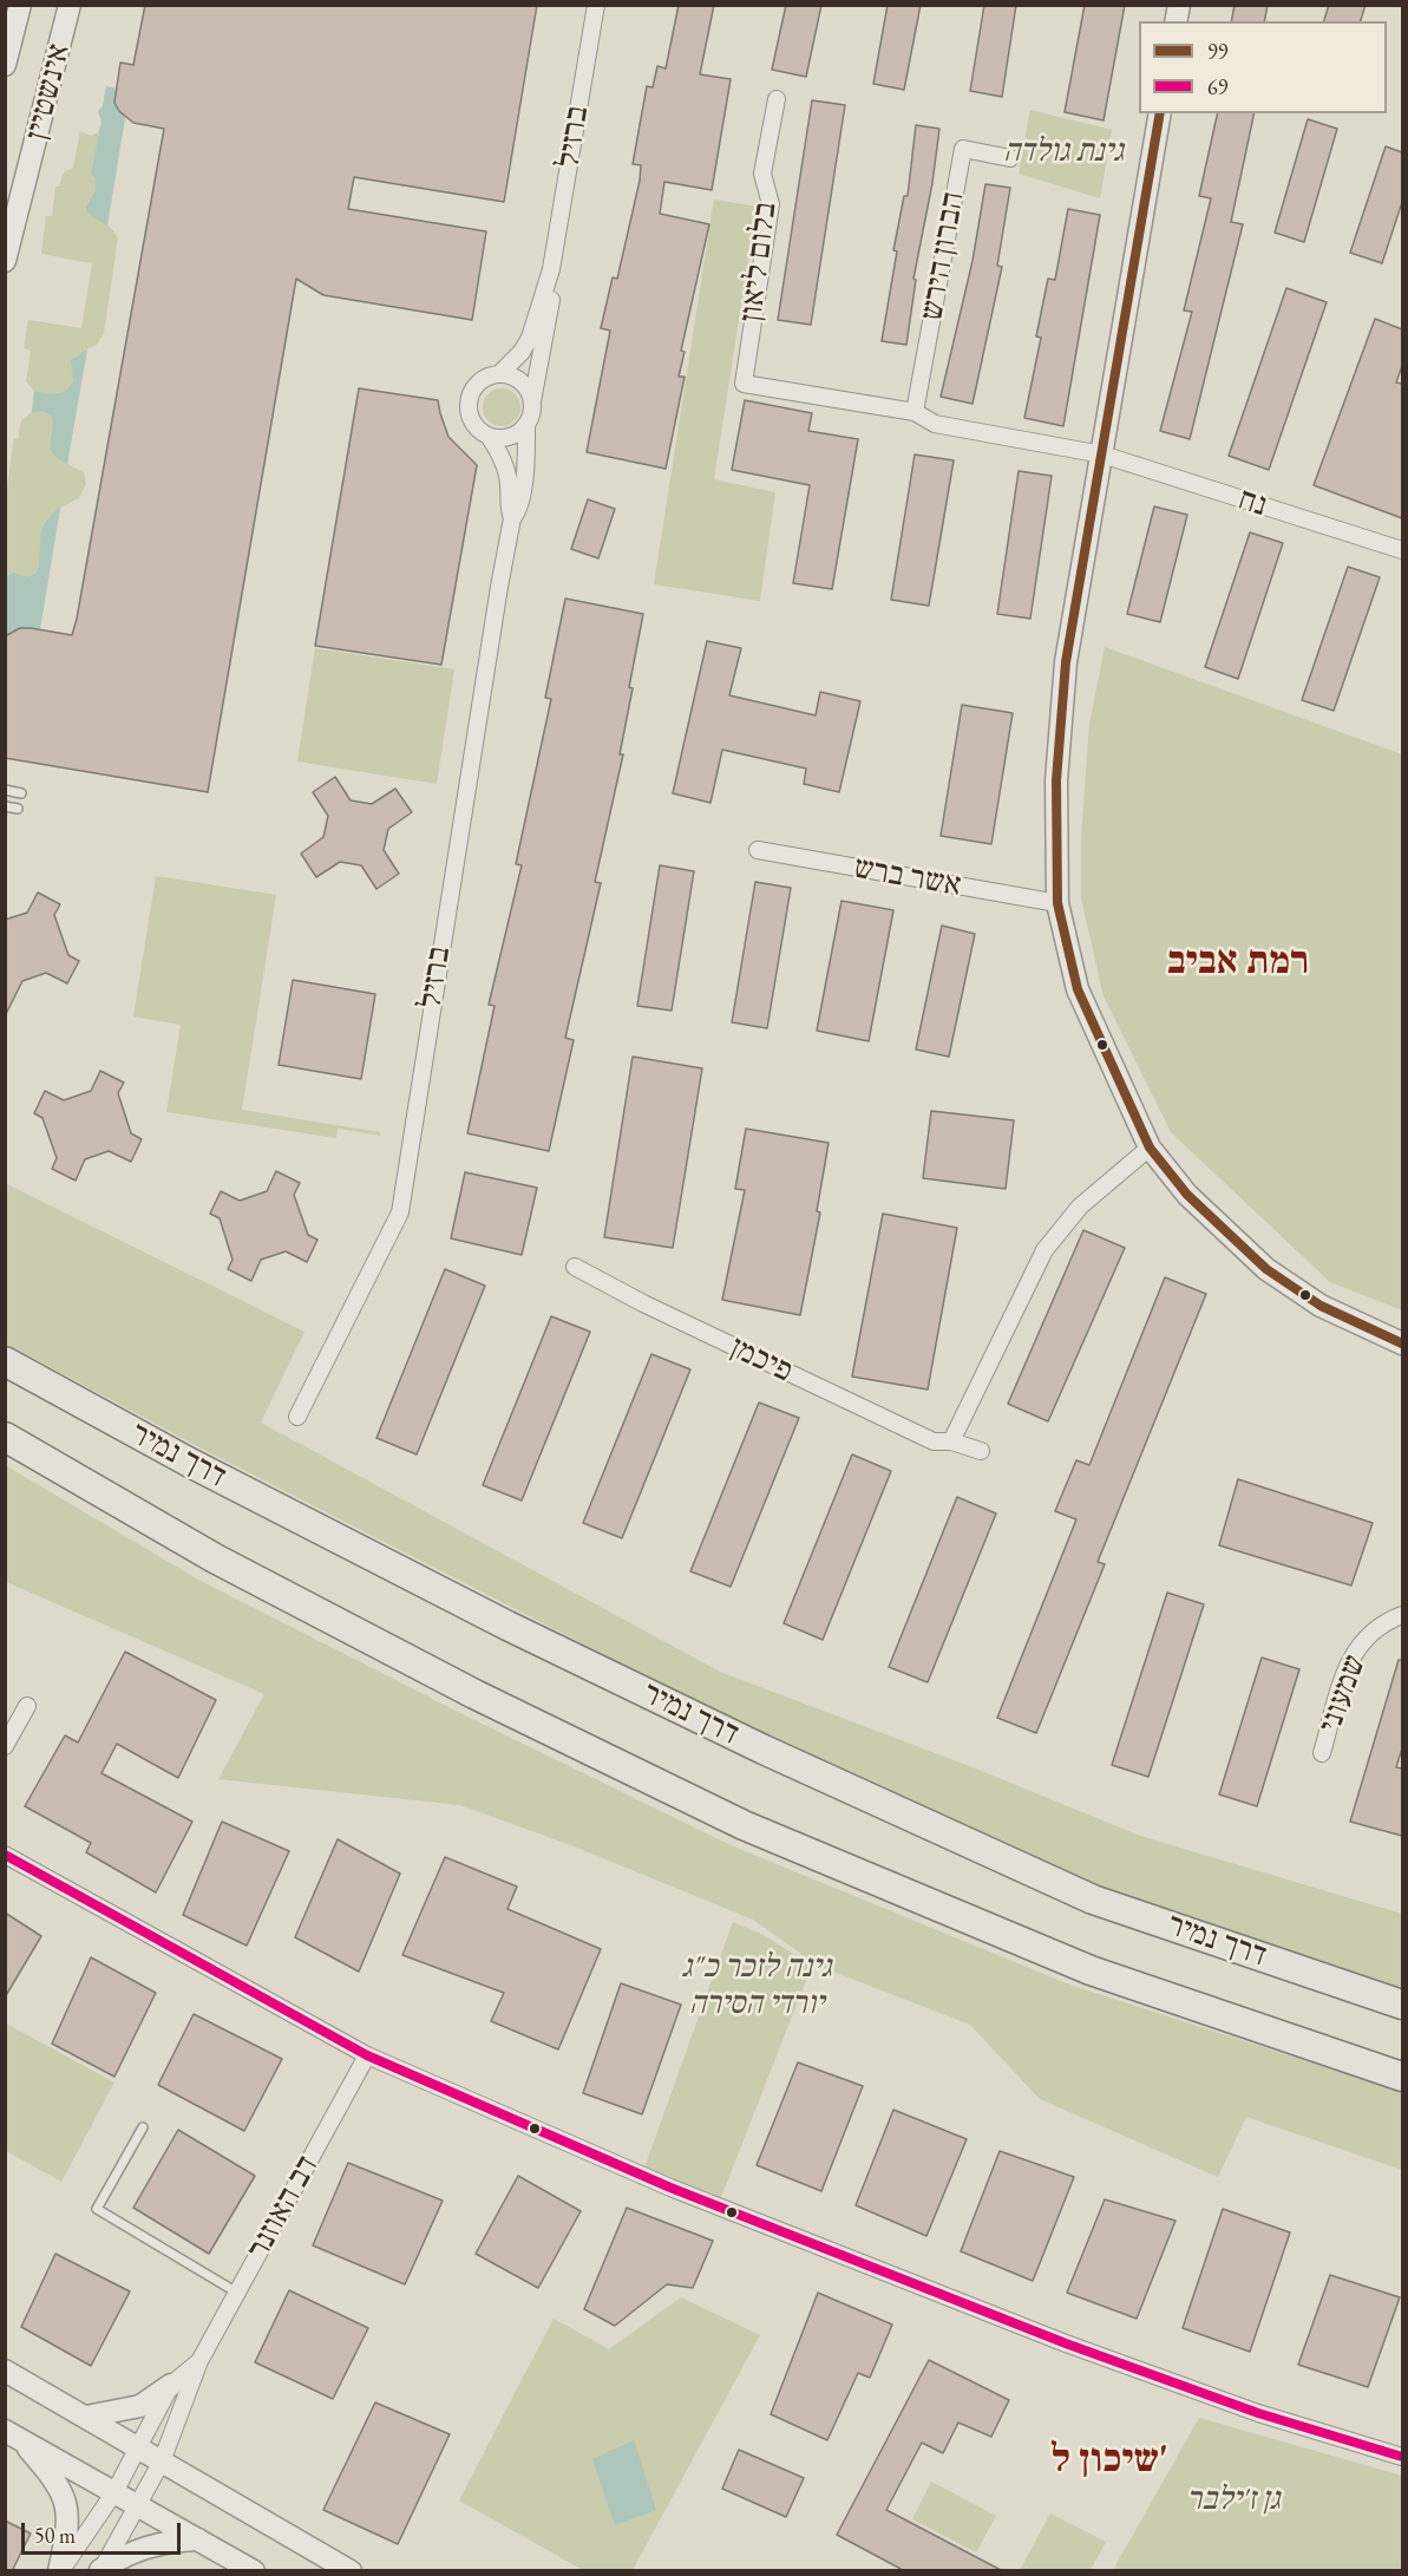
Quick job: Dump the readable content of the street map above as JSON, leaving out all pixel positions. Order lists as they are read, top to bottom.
{
  "streets": {
    "highway": ["דרך נמיר"],
    "street": [
      "אינשטיין",
      "ברזיל",
      "הברון הירש",
      "בלום ליאון",
      "נח",
      "אשר ברש",
      "פיכמן",
      "שמעוני",
      "דב האוזנר"
    ]
  },
  "crossings": [
    ["הברון הירש", "בלום ליאון"]
  ],
  "districts": ["רמת אביב", "שיכון ל'"],
  "parks": ["גינת גולדה", "גינה לזכר כ\"ג יורדי הסירה", "גן ז'ילבר"],
  "lines": ["transit line 99", "transit line 69"],
  "legend": ["99", "69"],
  "scale_bar": "50 m"
}
